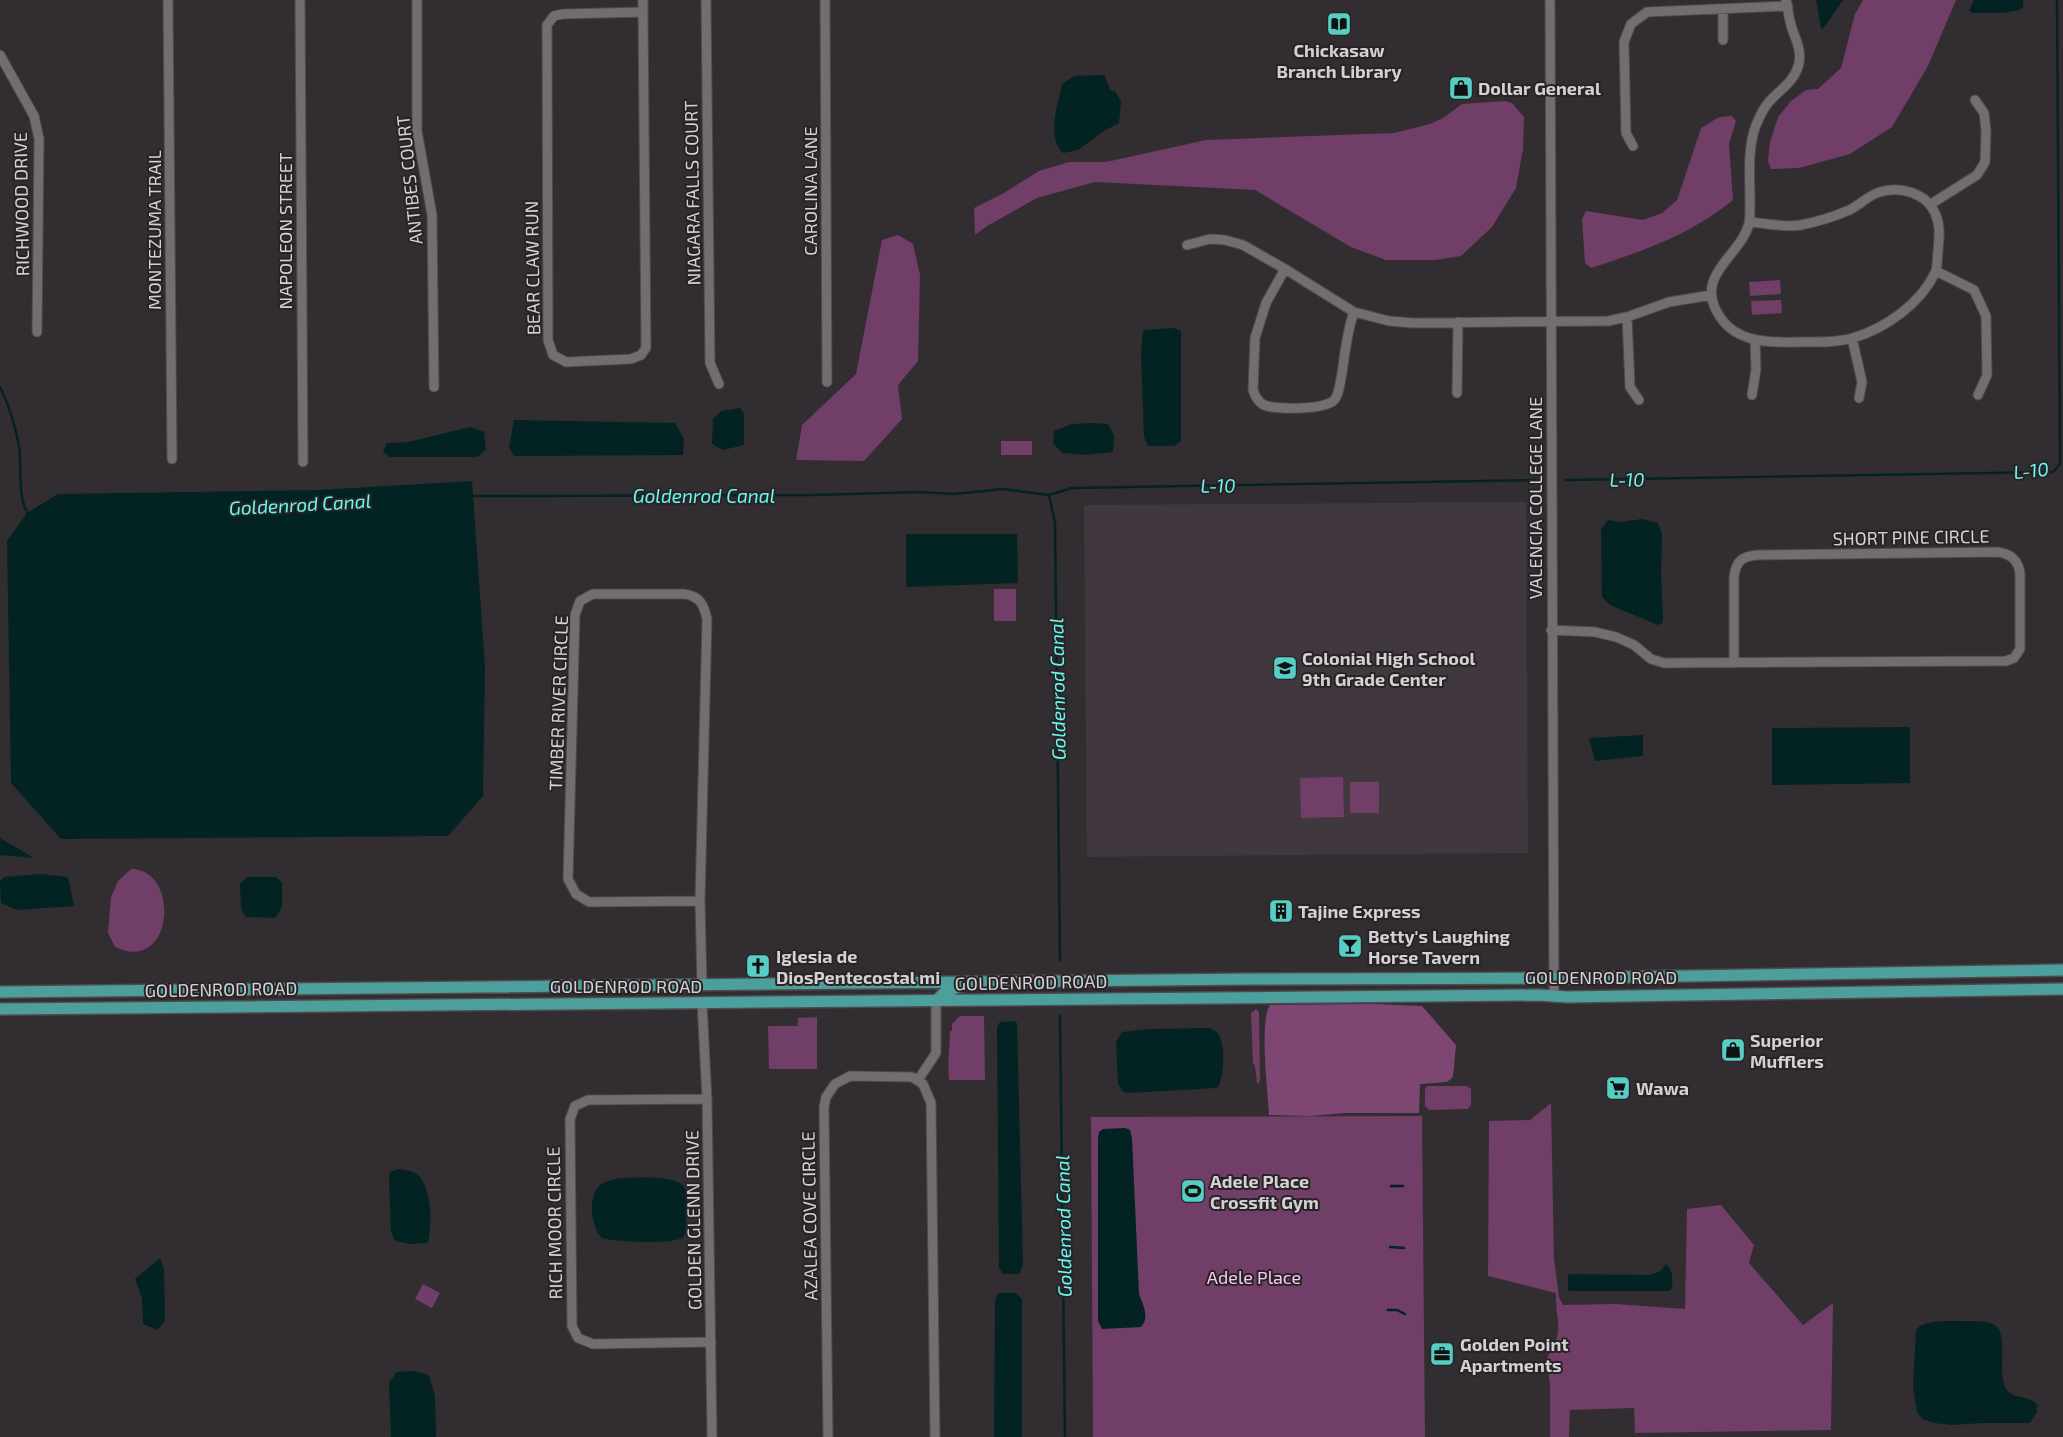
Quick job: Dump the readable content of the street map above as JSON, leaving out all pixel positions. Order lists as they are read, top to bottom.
{
  "streets": {
    "main road": ["GOLDENROD ROAD"],
    "street": [
      "ANTIBES COURT",
      "CAROLINA LANE",
      "NIAGARA FALLS COURT",
      "RICHWOOD DRIVE",
      "MONTEZUMA TRAIL",
      "NAPOLEON STREET",
      "BEAR CLAW RUN",
      "VALENCIA COLLEGE LANE",
      "SHORT PINE CIRCLE",
      "TIMBER RIVER CIRCLE",
      "AZALEA COVE CIRCLE",
      "GOLDEN GLENN DRIVE",
      "RICH MOOR CIRCLE"
    ]
  },
  "crossings": [
    ["VALENCIA COLLEGE LANE", "SHORT PINE CIRCLE"],
    ["VALENCIA COLLEGE LANE", "GOLDENROD ROAD"],
    ["TIMBER RIVER CIRCLE", "GOLDENROD ROAD"],
    ["GOLDENROD ROAD", "GOLDEN GLENN DRIVE"],
    ["GOLDEN GLENN DRIVE", "RICH MOOR CIRCLE"]
  ],
  "water": ["L-10", "Goldenrod Canal"],
  "parks": ["Adele Place"],
  "places": {
    "library": ["Chickasaw Branch Library"],
    "shop": ["Dollar General", "Superior Mufflers"],
    "school or university": ["Colonial High School 9th Grade Center"],
    "building": ["Tajine Express"],
    "bar": ["Betty's Laughing Horse Tavern"],
    "church": ["Iglesia de DiosPentecostal mi"],
    "supermarket": ["Wawa"],
    "sports": ["Adele Place Crossfit Gym"],
    "office": ["Golden Point Apartments"]
  }
}
